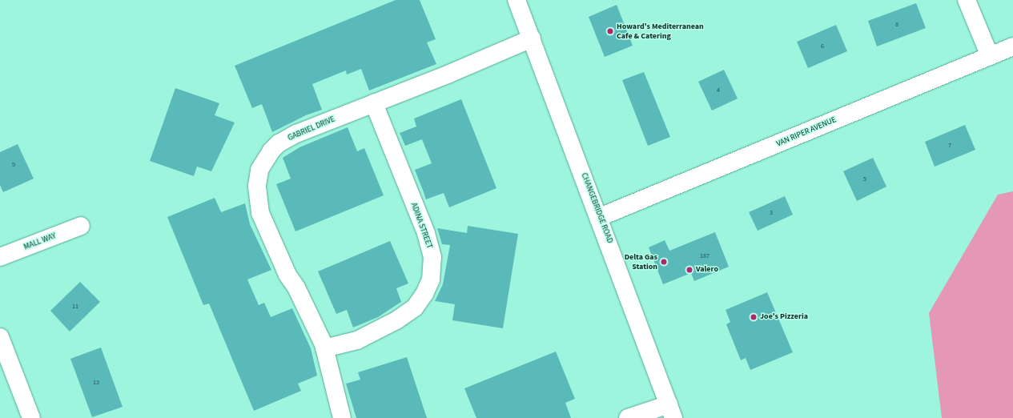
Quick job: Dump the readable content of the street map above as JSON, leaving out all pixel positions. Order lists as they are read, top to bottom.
{
  "streets": {
    "street": [
      "GABRIEL DRIVE",
      "VAN RIPER AVENUE",
      "CHANGEBRIDGE ROAD",
      "ADINA STREET",
      "MALL WAY"
    ]
  },
  "crossings": [
    ["GABRIEL DRIVE", "CHANGEBRIDGE ROAD"],
    ["GABRIEL DRIVE", "ADINA STREET"],
    ["VAN RIPER AVENUE", "CHANGEBRIDGE ROAD"]
  ],
  "places": [
    "Howard's Mediterranean Cafe & Catering",
    "Delta Gas Station",
    "Valero",
    "Joe's Pizzeria"
  ],
  "house_numbers": [
    "8",
    "6",
    "4",
    "7",
    "9",
    "5",
    "3",
    "187",
    "11",
    "13"
  ]
}
